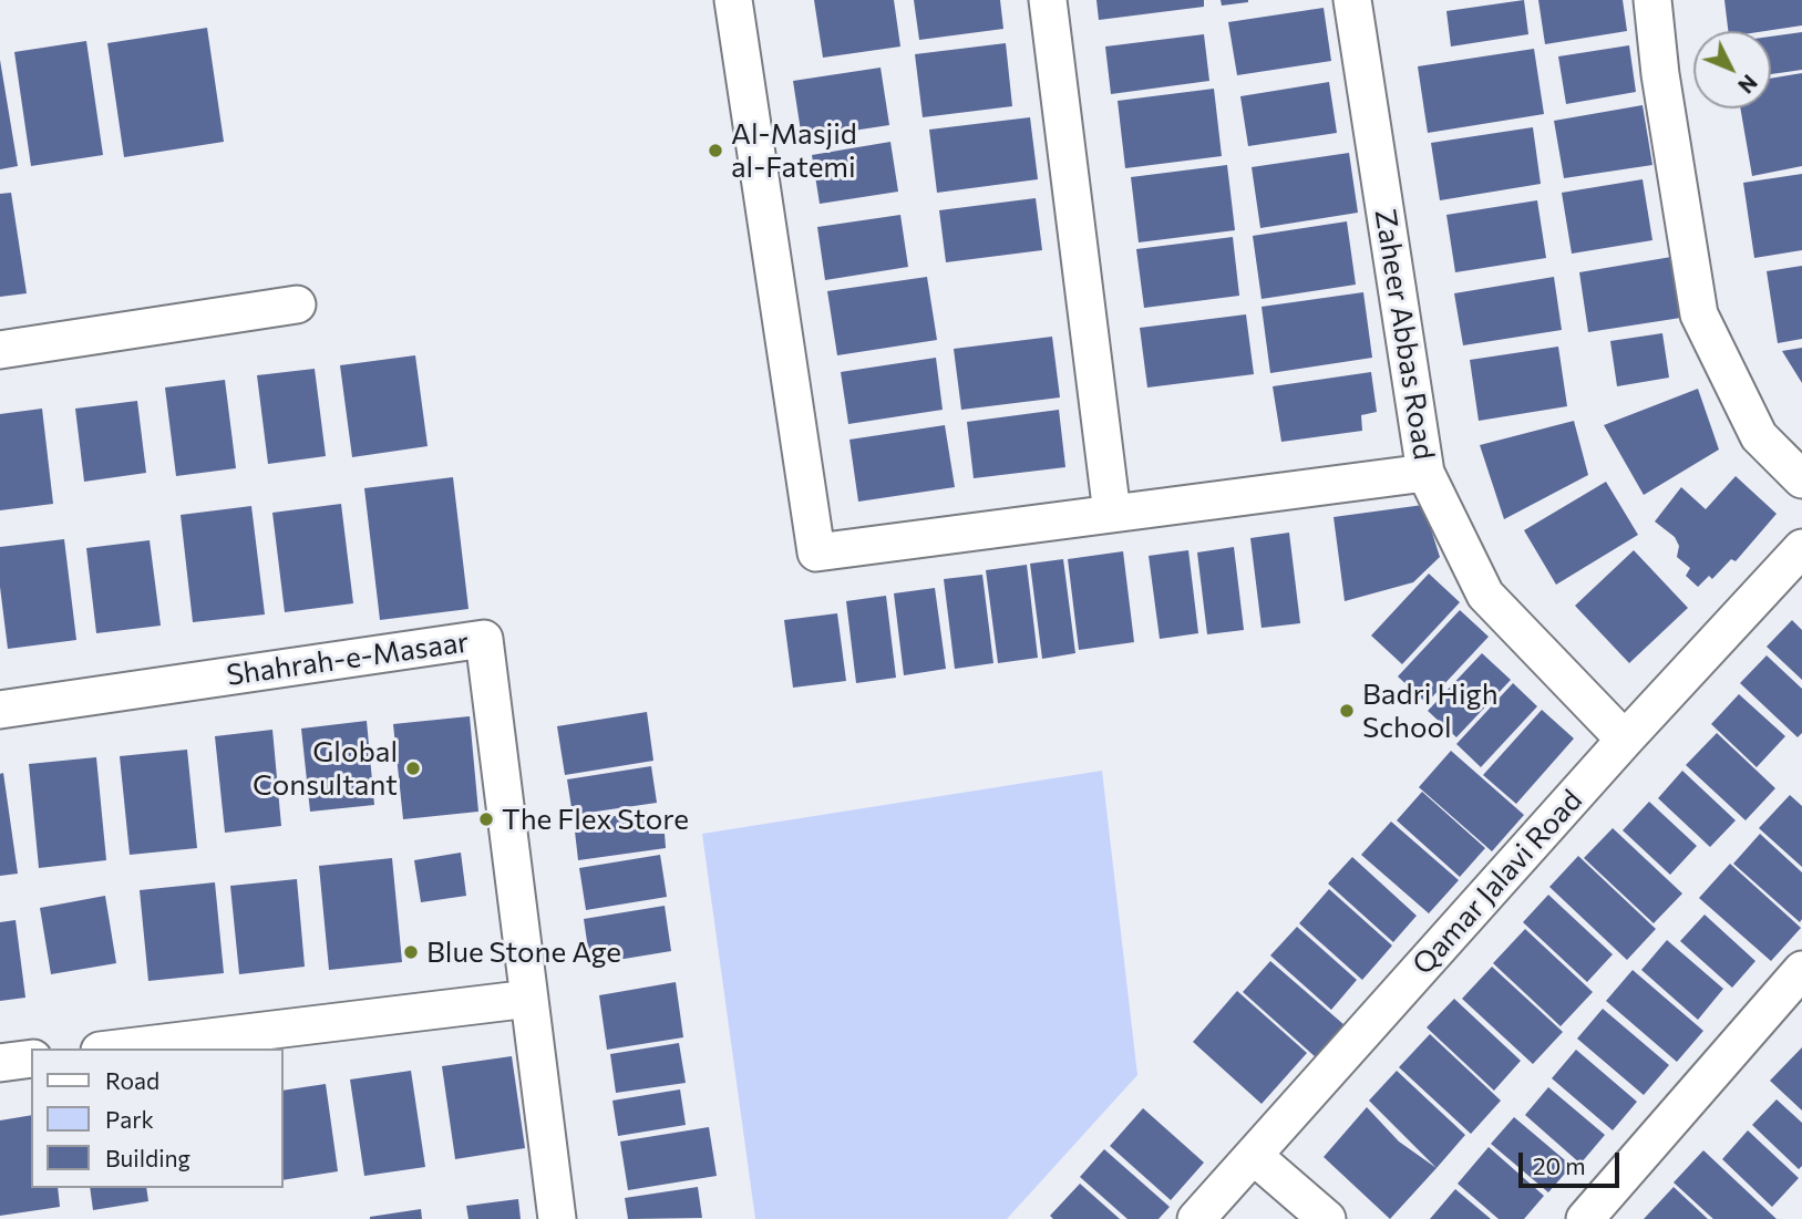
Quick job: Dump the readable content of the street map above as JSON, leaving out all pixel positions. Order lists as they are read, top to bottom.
{
  "streets": {
    "street": ["Zaheer Abbas Road", "Shahrah-e-Masaar", "Qamar Jalavi Road"]
  },
  "crossings": [
    ["Zaheer Abbas Road", "Qamar Jalavi Road"]
  ],
  "places": [
    "Al-Masjid al-Fatemi",
    "Badri High School",
    "Global Consultant",
    "The Flex Store",
    "Blue Stone Age"
  ],
  "legend": ["Road", "Park", "Building"],
  "scale_bar": "20 m",
  "north": "bottom right"
}
